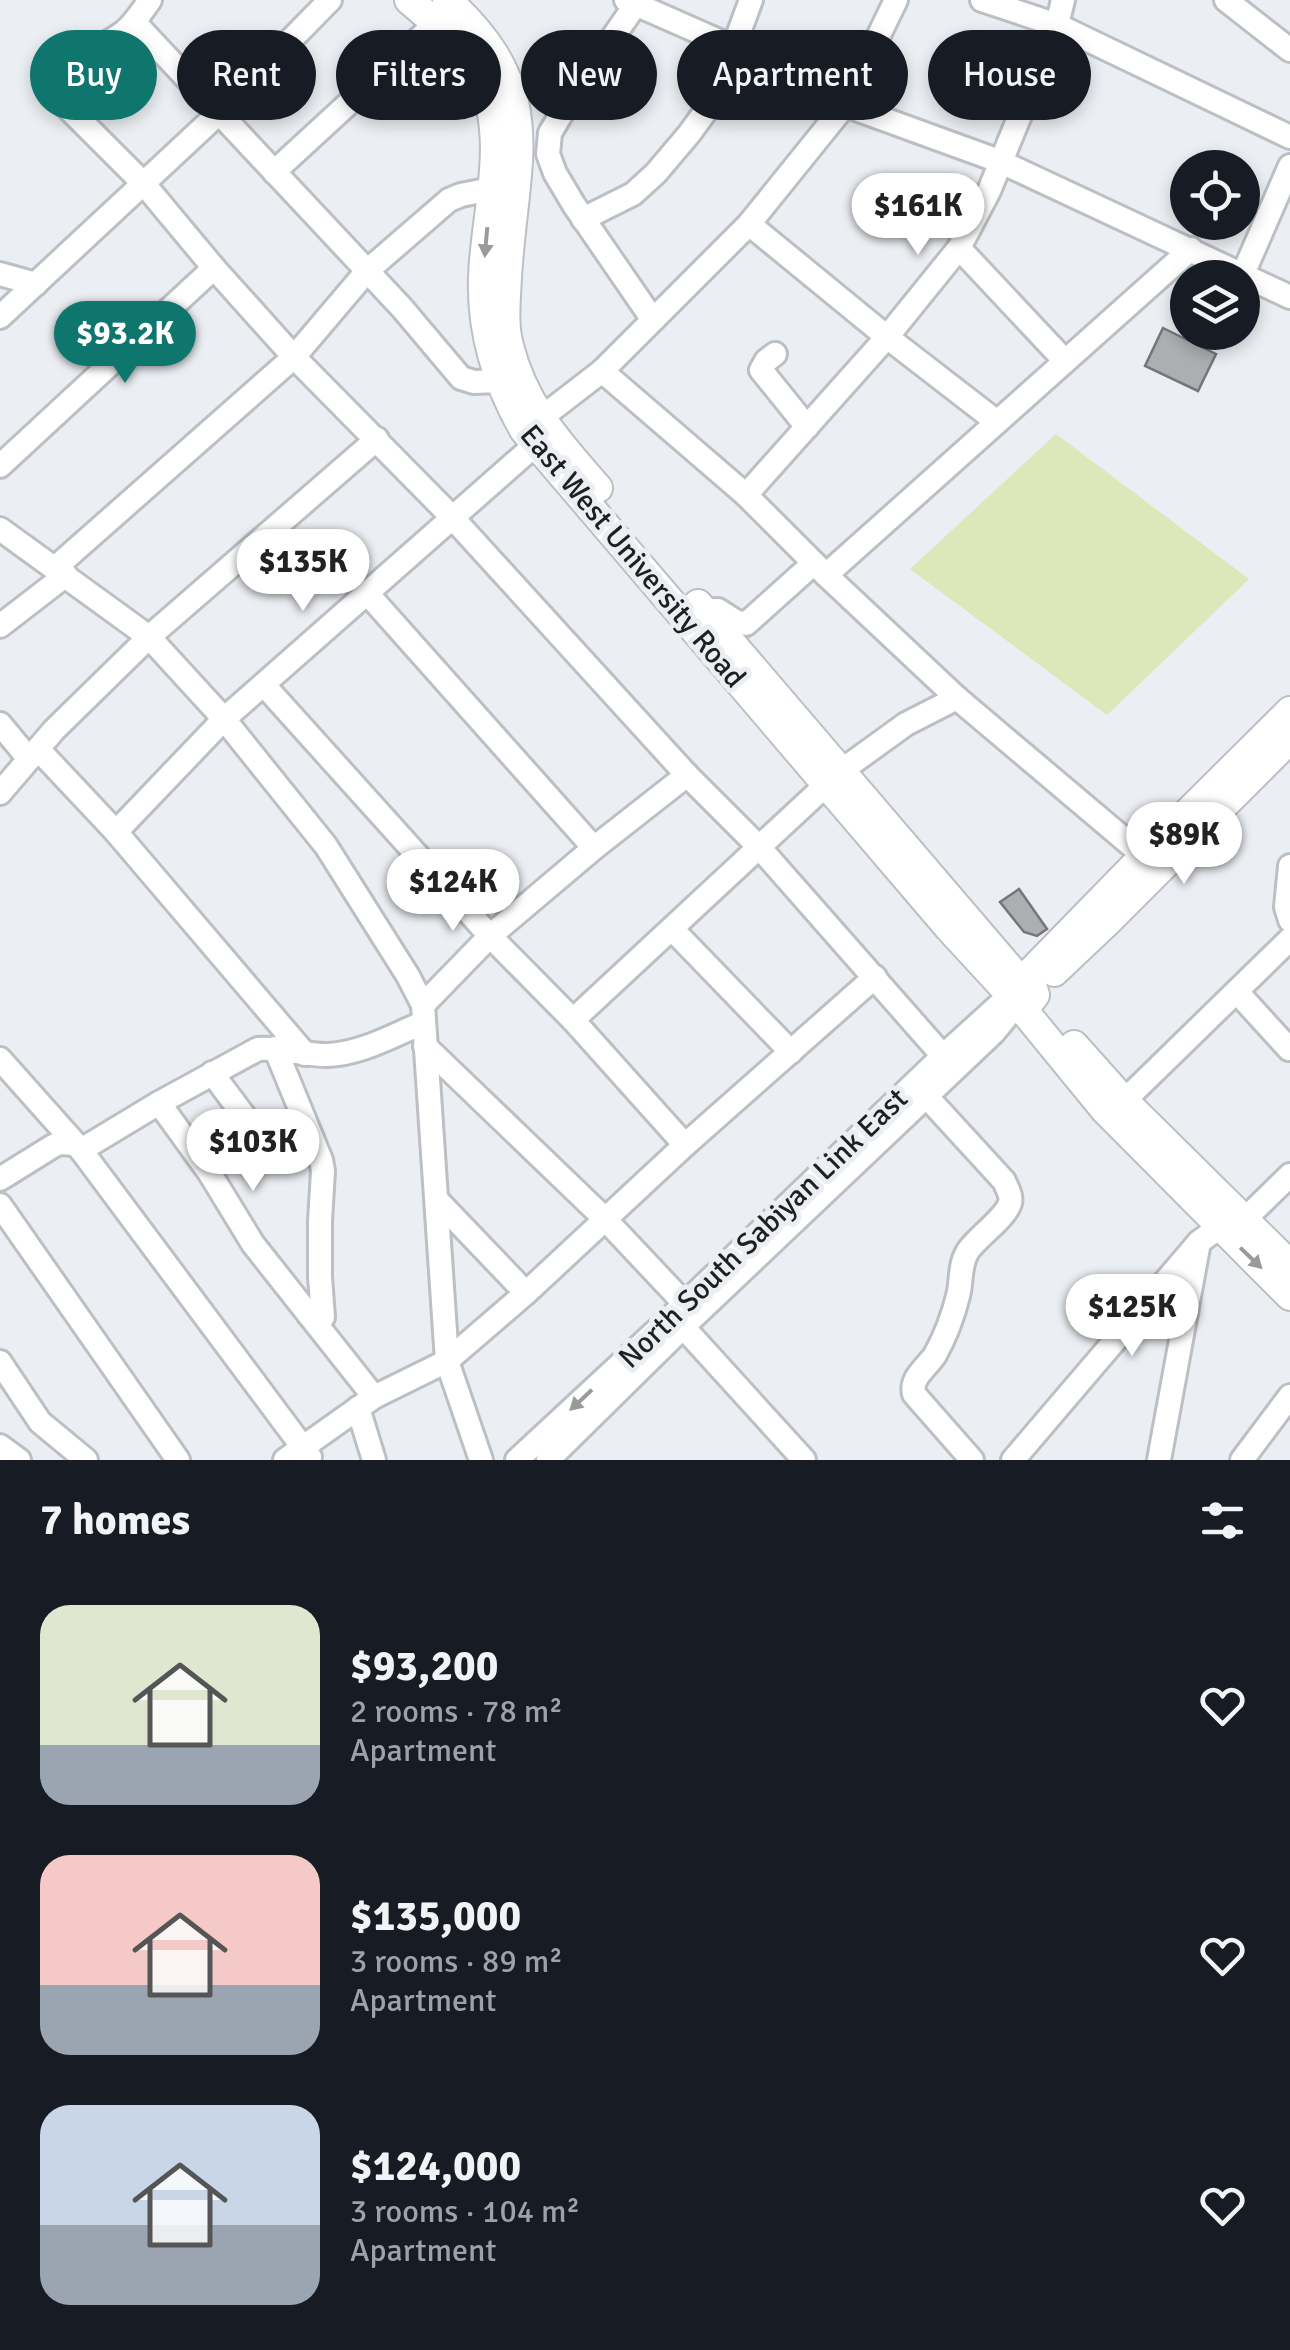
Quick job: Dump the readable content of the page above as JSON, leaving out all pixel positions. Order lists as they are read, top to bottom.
{
  "streets": {
    "main road": ["East West University Road", "North South Sabiyan Link East"]
  },
  "crossings": [
    ["East West University Road", "North South Sabiyan Link East"]
  ],
  "page": {
    "chip": [
      "Buy",
      "Rent",
      "Filters",
      "New",
      "Apartment",
      "House"
    ],
    "price": [
      "$161K",
      "$93.2K",
      "$135K",
      "$89K",
      "$124K",
      "$103K",
      "$125K"
    ],
    "heading": "7 homes",
    "list": [
      {
        "name": "$93,200",
        "note": "2 rooms · 78 m² · Apartment"
      },
      {
        "name": "$135,000",
        "note": "3 rooms · 89 m² · Apartment"
      },
      {
        "name": "$124,000",
        "note": "3 rooms · 104 m² · Apartment"
      }
    ]
  }
}
